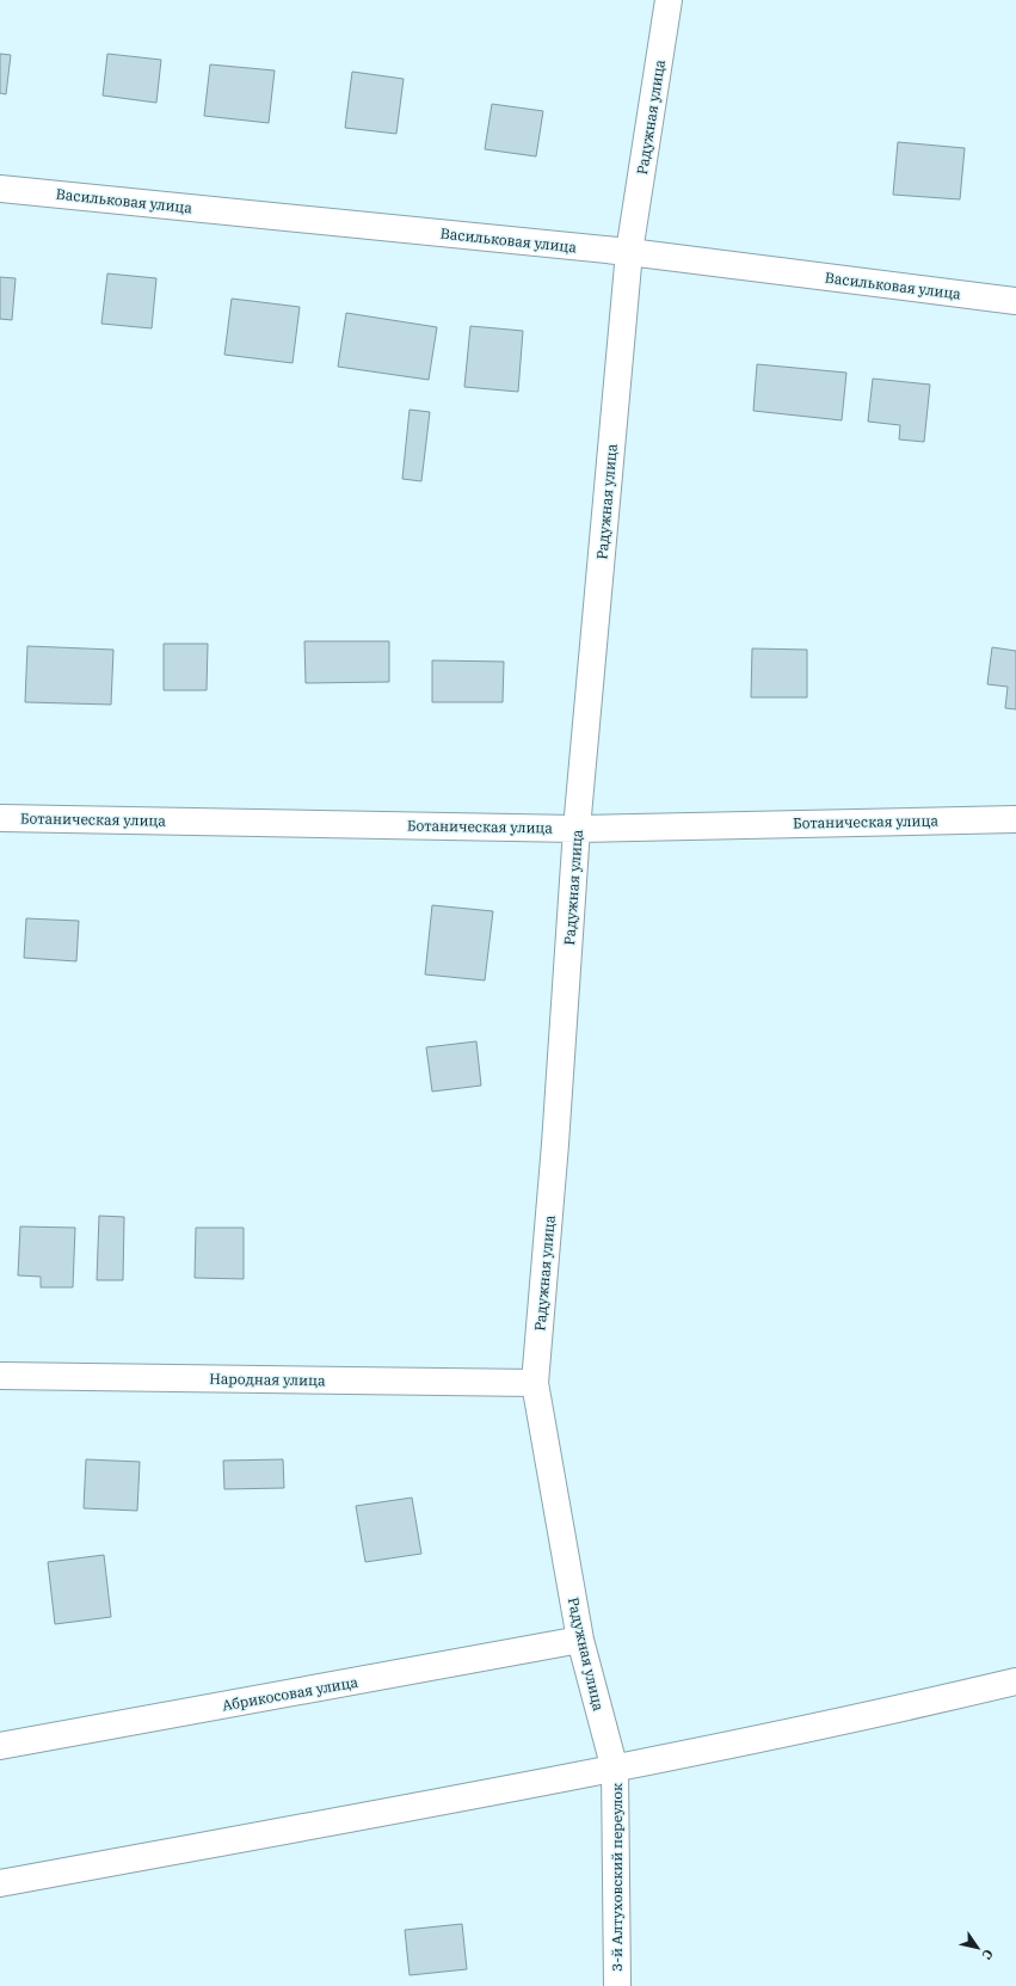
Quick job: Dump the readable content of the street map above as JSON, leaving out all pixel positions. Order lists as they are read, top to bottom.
{
  "streets": {
    "street": [
      "Радужная улица",
      "Васильковая улица",
      "Ботаническая улица",
      "Народная улица",
      "Абрикосовая улица",
      "3-й Алтуховский переулок"
    ]
  },
  "crossings": [
    ["Радужная улица", "Васильковая улица"],
    ["Радужная улица", "Ботаническая улица"],
    ["Радужная улица", "Народная улица"],
    ["Радужная улица", "Абрикосовая улица"],
    ["Радужная улица", "3-й Алтуховский переулок"]
  ],
  "north": "bottom right"
}
